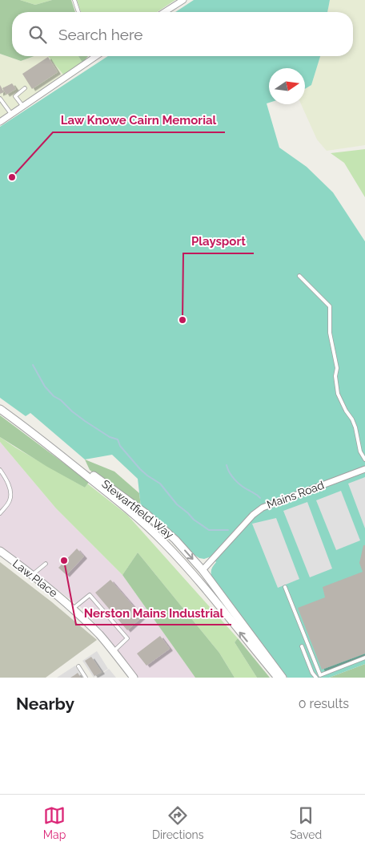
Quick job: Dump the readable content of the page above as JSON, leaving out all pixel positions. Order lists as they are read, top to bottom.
{
  "streets": {
    "street": ["Mains Road", "Stewartfield Way", "Law Place"]
  },
  "crossings": [
    ["Mains Road", "Stewartfield Way"]
  ],
  "places": ["Law Knowe Cairn Memorial", "Playsport", "Nerston Mains Industrial"],
  "north": "right",
  "page": {
    "search": "Search here",
    "heading": ["Nearby", "0 results"],
    "nav": ["Map", "Directions", "Saved"]
  }
}
